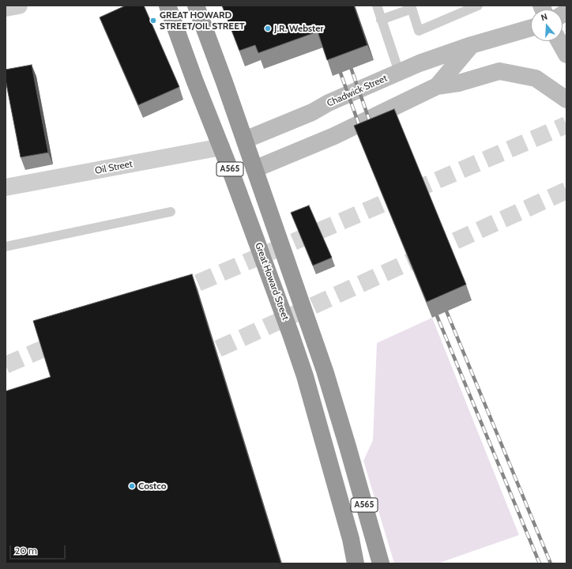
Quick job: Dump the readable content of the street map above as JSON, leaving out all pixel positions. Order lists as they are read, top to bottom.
{
  "streets": {
    "highway": ["A565", "Great Howard Street"],
    "street": ["Chadwick Street", "Oil Street"]
  },
  "crossings": [
    ["Chadwick Street", "A565"],
    ["Oil Street", "Great Howard Street"]
  ],
  "places": ["GREAT HOWARD STREET/OIL STREET", "J.R. Webster", "Costco"],
  "scale_bar": "20 m",
  "north": "top"
}
